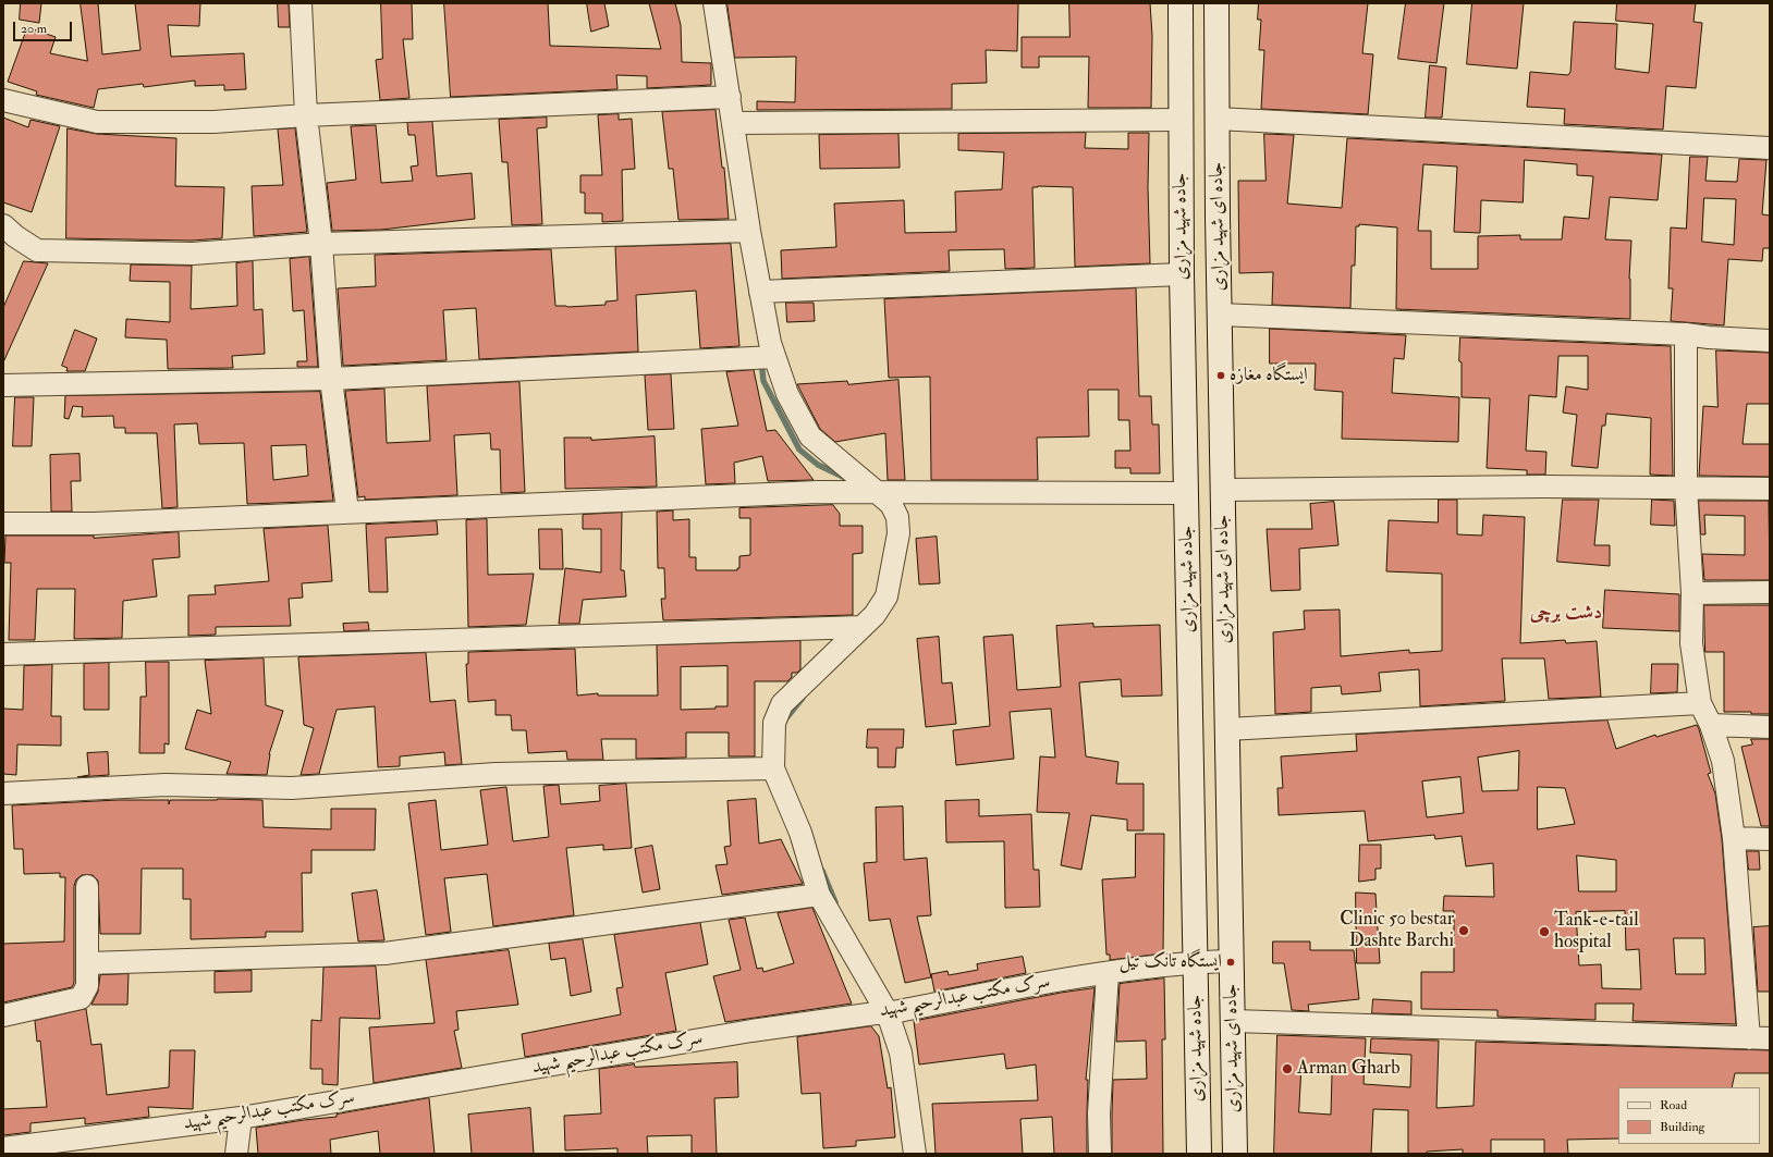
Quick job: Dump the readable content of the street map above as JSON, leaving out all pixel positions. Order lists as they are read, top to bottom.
{
  "streets": {
    "main road": ["جاده شهید مزاری", "جاده ای شهید مزاری"],
    "street": ["سرک مکتب عبدالرحیم شهید"]
  },
  "crossings": [
    ["جاده شهید مزاری", "سرک مکتب عبدالرحیم شهید"],
    ["جاده ای شهید مزاری", "سرک مکتب عبدالرحیم شهید"]
  ],
  "districts": ["دشت برچی"],
  "places": [
    "ایستگاه مغازه",
    "Clinic 50 bestar Dashte Barchi",
    "Tank-e-tail hospital",
    "ایستگاه تانک تیل",
    "Arman Gharb"
  ],
  "legend": ["Road", "Building"],
  "scale_bar": "20 m"
}
